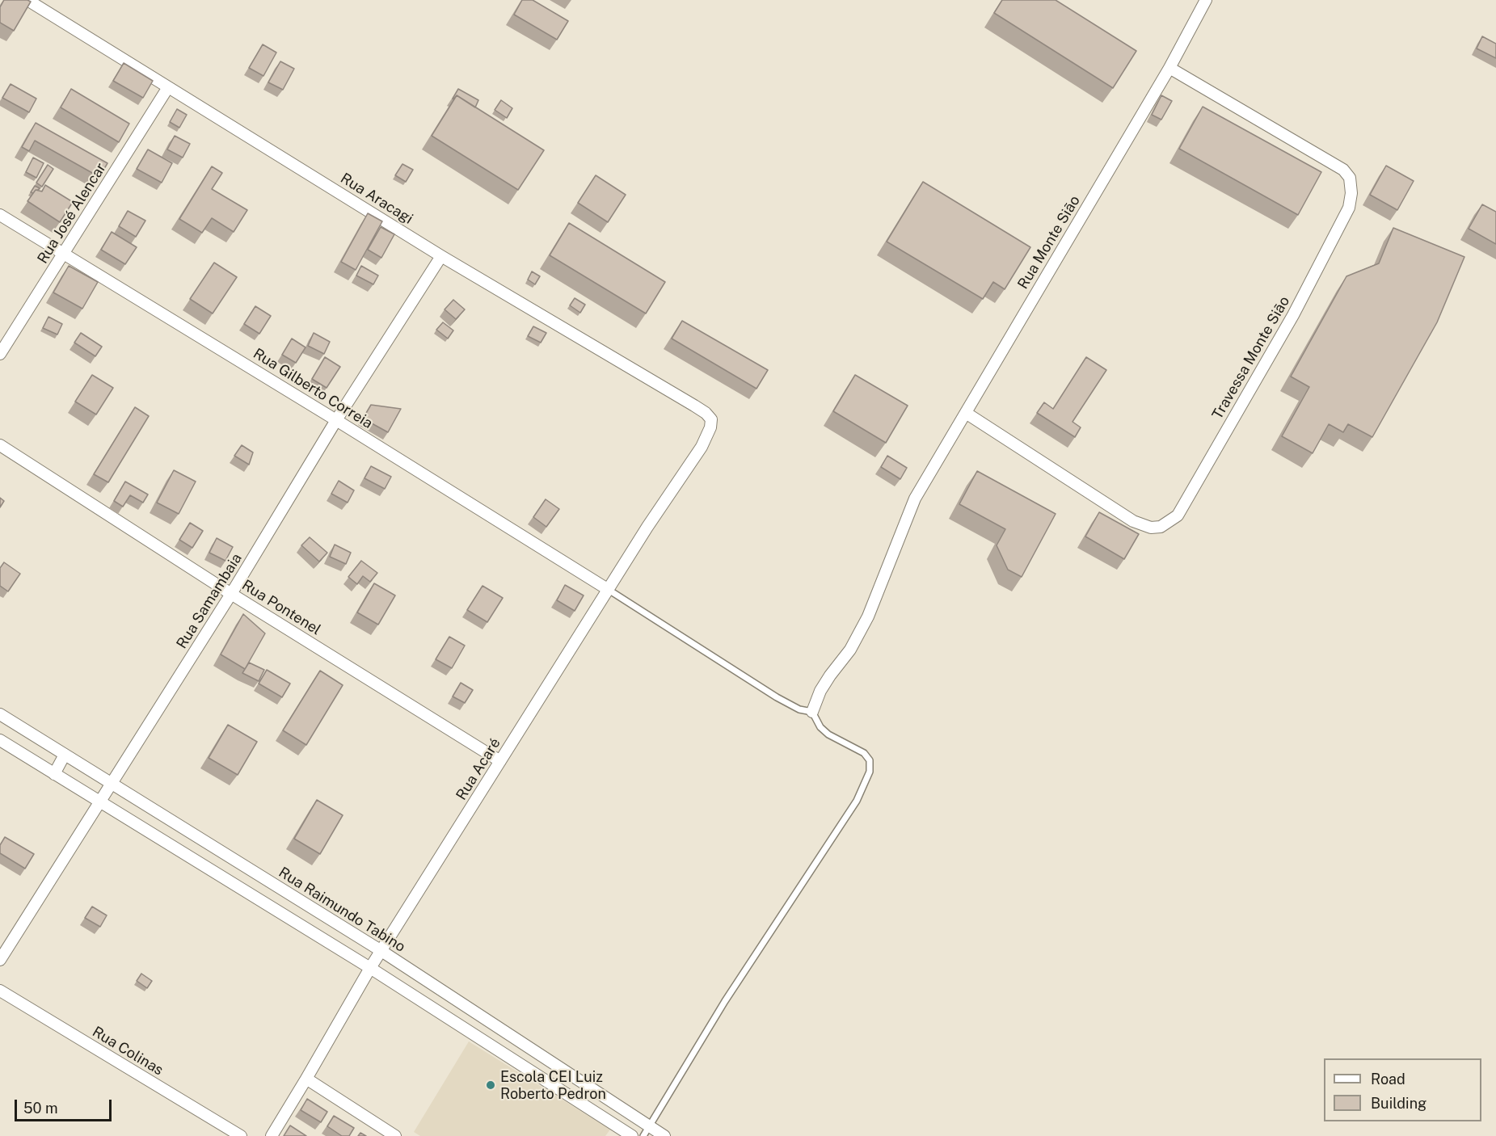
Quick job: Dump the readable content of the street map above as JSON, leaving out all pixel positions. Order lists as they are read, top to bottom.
{
  "streets": {
    "street": [
      "Rua Aracagi",
      "Rua José Alencar",
      "Rua Monte Sião",
      "Travessa Monte Sião",
      "Rua Gilberto Correia",
      "Rua Samambaia",
      "Rua Pontenel",
      "Rua Acaré",
      "Rua Raimundo Tabino",
      "Rua Colinas"
    ]
  },
  "crossings": [
    ["Rua Aracagi", "Rua José Alencar"],
    ["Rua Aracagi", "Rua Samambaia"],
    ["Rua Aracagi", "Rua Acaré"],
    ["Rua José Alencar", "Rua Gilberto Correia"],
    ["Rua Monte Sião", "Travessa Monte Sião"],
    ["Rua Gilberto Correia", "Rua Samambaia"],
    ["Rua Gilberto Correia", "Rua Acaré"],
    ["Rua Samambaia", "Rua Pontenel"],
    ["Rua Samambaia", "Rua Raimundo Tabino"],
    ["Rua Pontenel", "Rua Acaré"],
    ["Rua Acaré", "Rua Raimundo Tabino"]
  ],
  "places": ["Escola CEI Luiz Roberto Pedron"],
  "legend": ["Road", "Building"],
  "scale_bar": "50 m"
}
